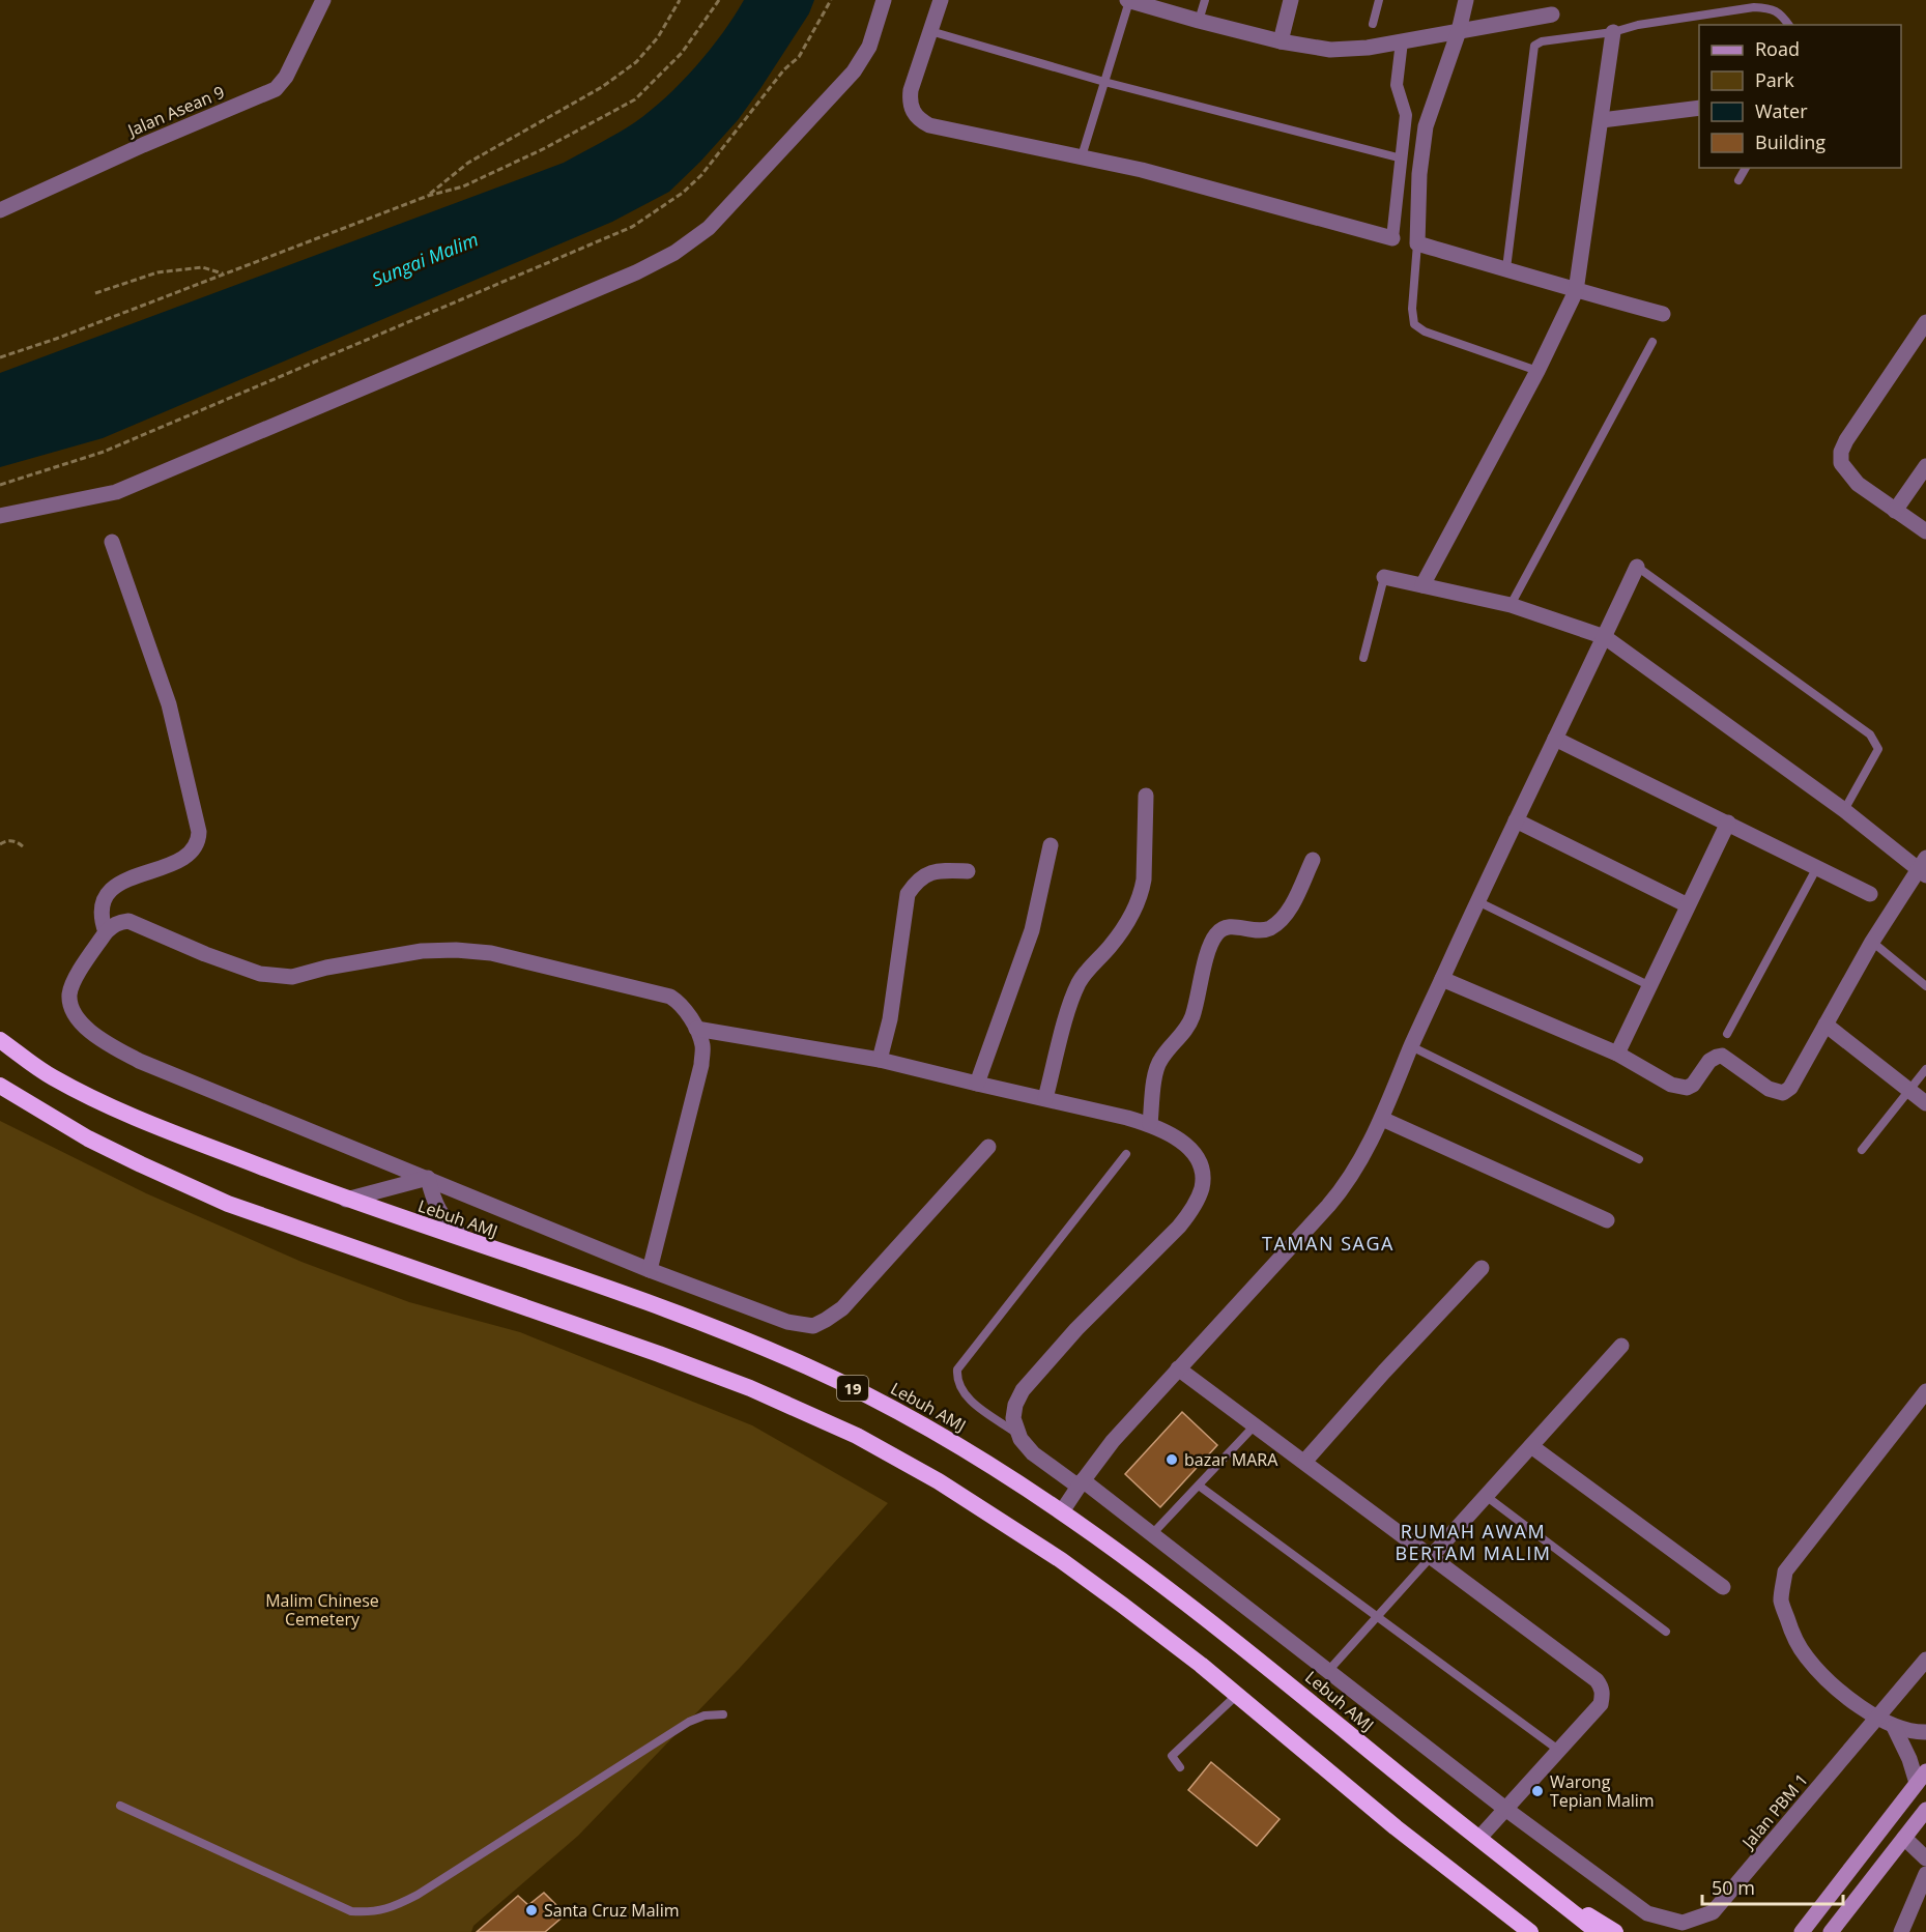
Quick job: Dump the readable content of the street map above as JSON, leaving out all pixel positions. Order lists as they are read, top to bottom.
{
  "streets": {
    "highway": ["Lebuh AMJ", "19"],
    "street": ["Jalan Asean 9", "Jalan PBM 1"]
  },
  "districts": ["TAMAN SAGA", "RUMAH AWAM BERTAM MALIM"],
  "water": ["Sungai Malim"],
  "parks": ["Malim Chinese Cemetery"],
  "places": ["bazar MARA", "Warong Tepian Malim", "Santa Cruz Malim"],
  "legend": [
    "Road",
    "Park",
    "Water",
    "Building"
  ],
  "scale_bar": "50 m"
}
